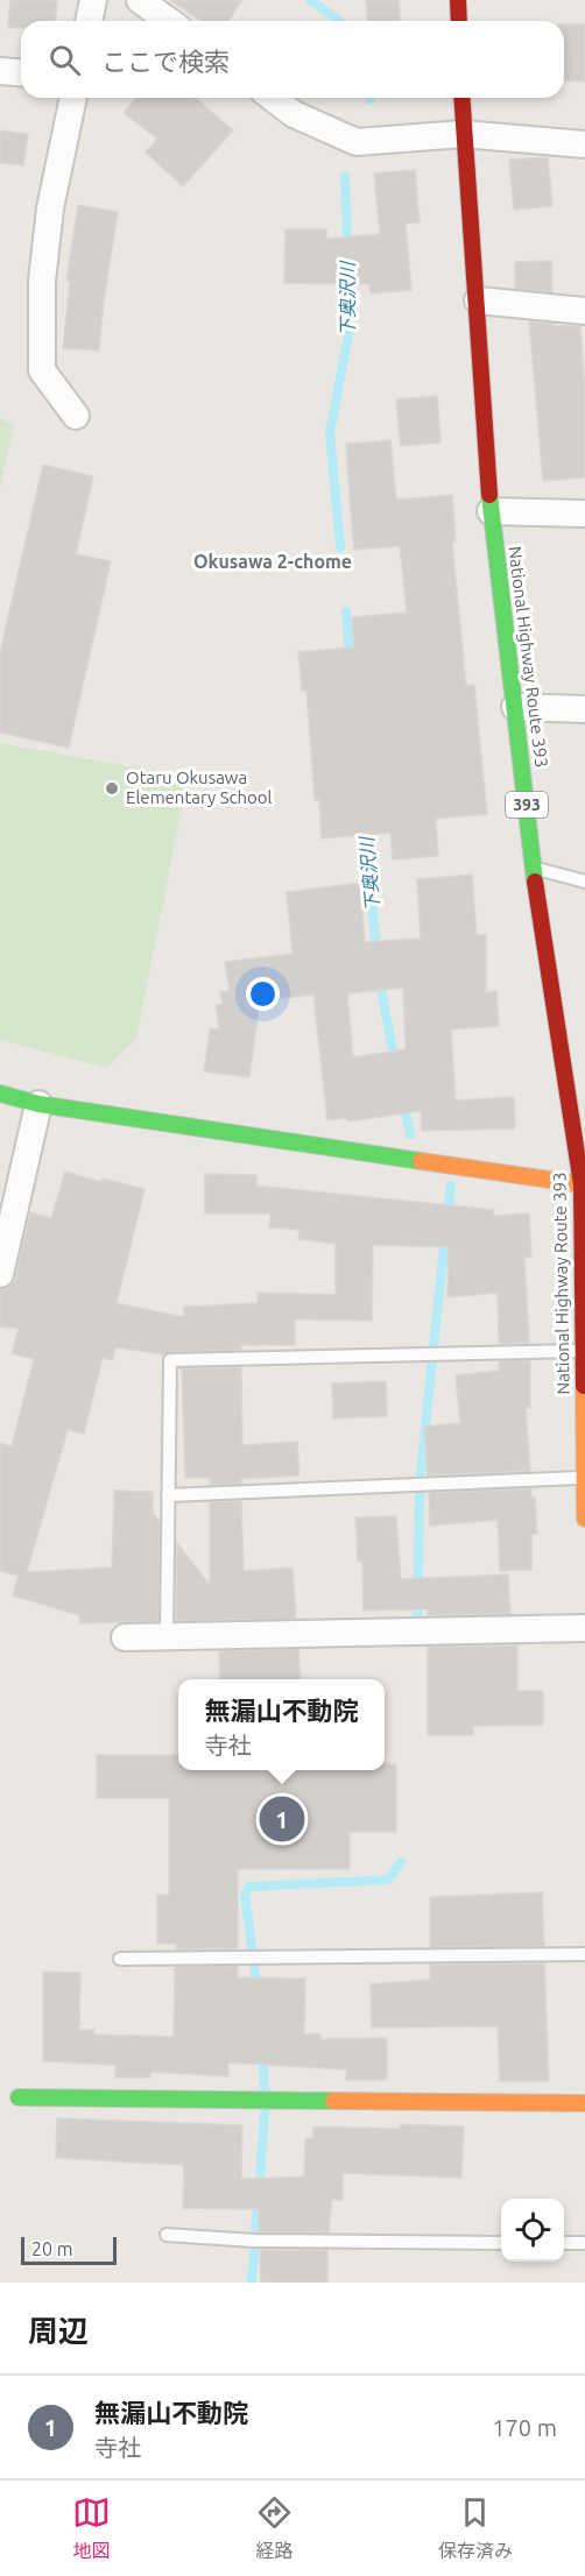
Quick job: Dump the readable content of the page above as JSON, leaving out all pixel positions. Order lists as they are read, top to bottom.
{
  "streets": {
    "main road": ["National Highway Route 393", "393"]
  },
  "districts": ["Okusawa 2-chome"],
  "water": ["下奥沢川"],
  "places": ["Otaru Okusawa Elementary School"],
  "scale_bar": "20 m",
  "page": {
    "search": "ここで検索",
    "popup": ["無漏山不動院", "寺社"],
    "pins": "1",
    "scale": "20 m",
    "heading": "周辺",
    "list": [
      {
        "mark": "1",
        "name": "無漏山不動院",
        "note": "寺社",
        "value": "170 m"
      }
    ],
    "nav": ["地図", "経路", "保存済み"]
  }
}
